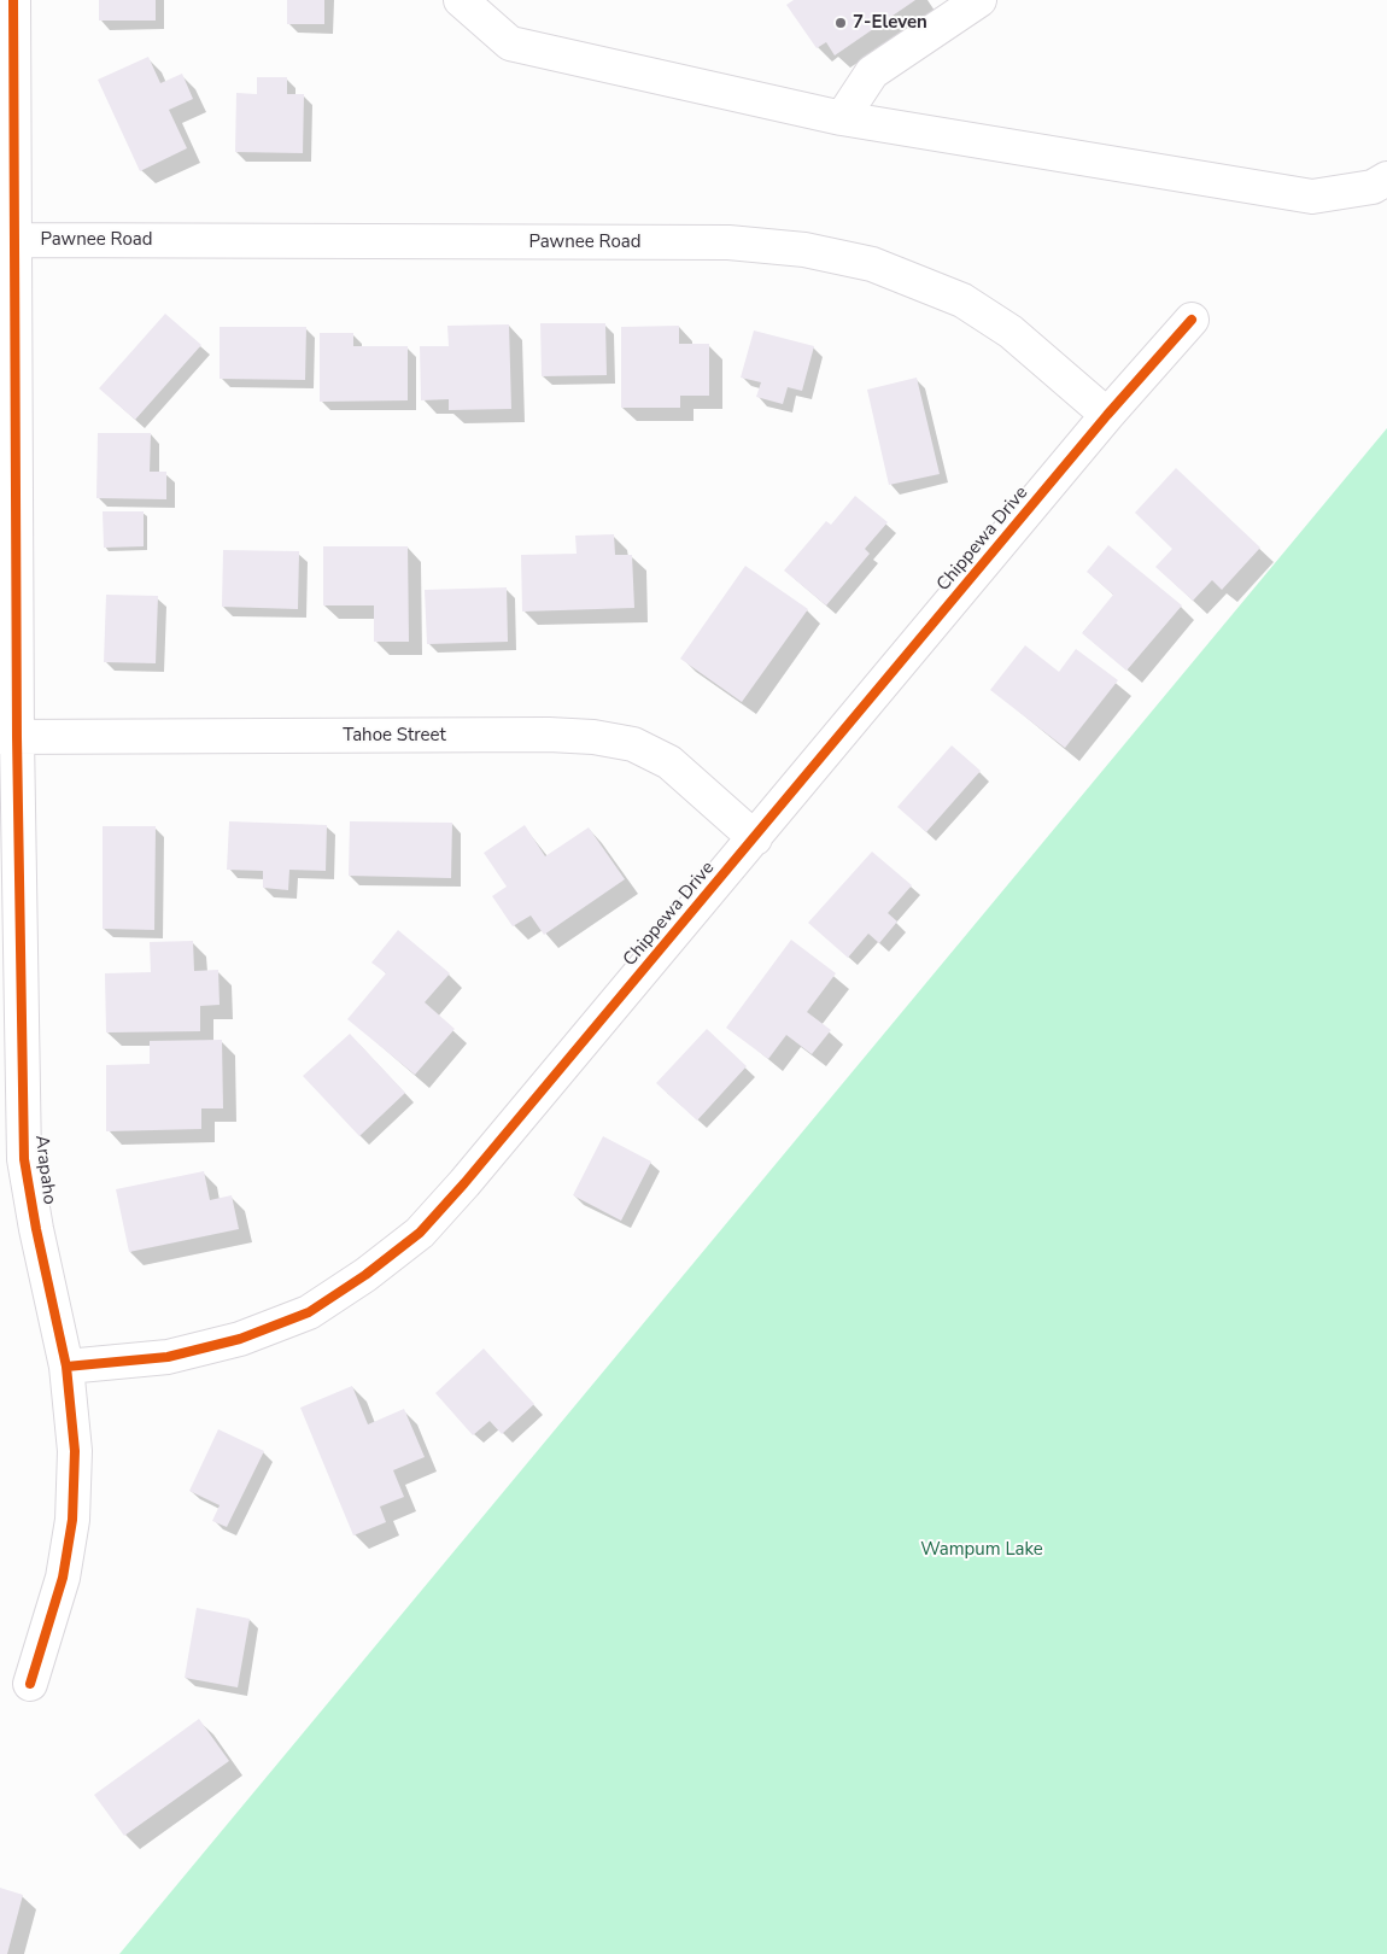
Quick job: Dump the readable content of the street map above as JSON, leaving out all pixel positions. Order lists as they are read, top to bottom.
{
  "streets": {
    "street": [
      "Pawnee Road",
      "Chippewa Drive",
      "Tahoe Street",
      "Arapaho"
    ]
  },
  "crossings": [
    ["Pawnee Road", "Chippewa Drive"],
    ["Pawnee Road", "Arapaho"],
    ["Chippewa Drive", "Tahoe Street"],
    ["Chippewa Drive", "Arapaho"],
    ["Tahoe Street", "Arapaho"]
  ],
  "parks": ["Wampum Lake"],
  "places": ["7-Eleven"]
}
